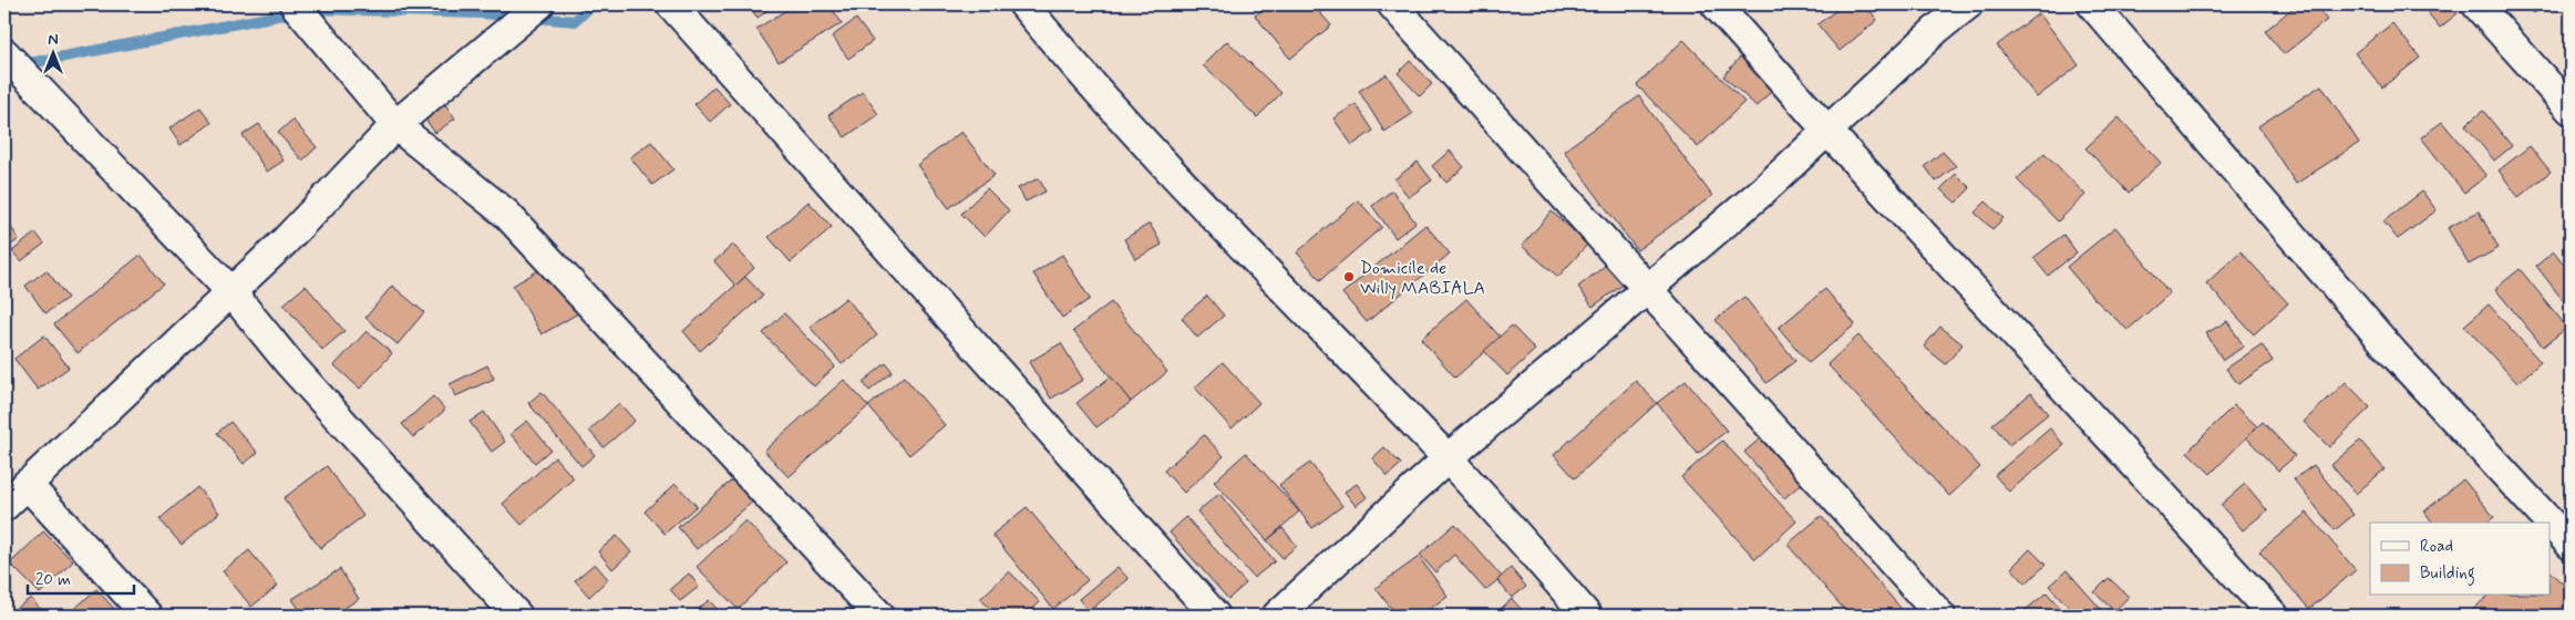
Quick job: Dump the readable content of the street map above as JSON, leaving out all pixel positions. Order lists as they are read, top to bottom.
{
  "places": ["Domicile de Willy MABIALA"],
  "legend": ["Road", "Building"],
  "scale_bar": "20 m",
  "north": "top"
}
